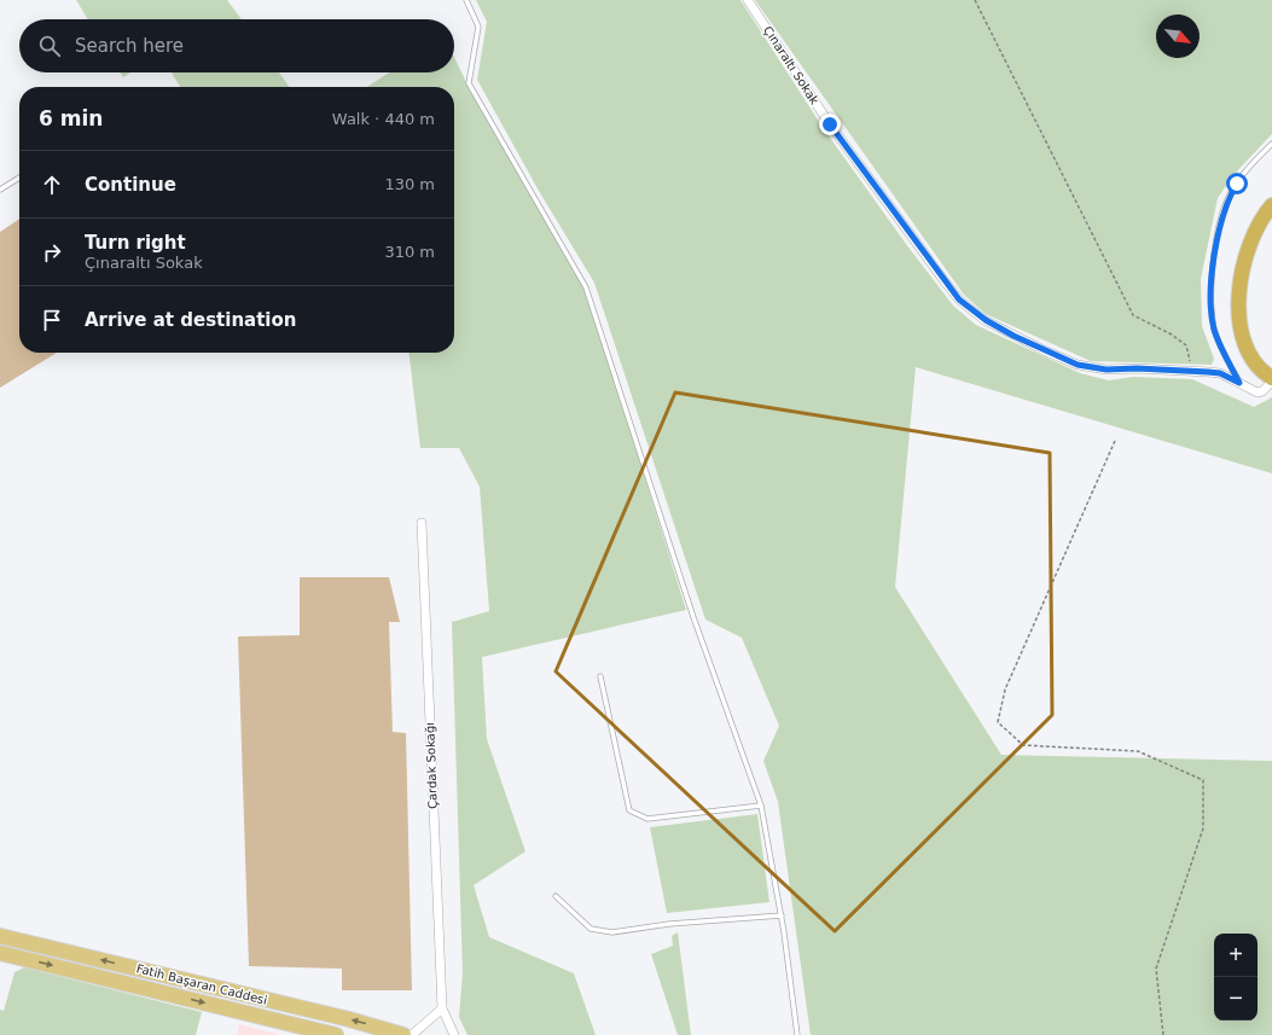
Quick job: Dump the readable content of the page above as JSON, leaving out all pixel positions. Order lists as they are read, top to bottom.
{
  "streets": {
    "main road": ["Fatih Başaran Caddesi"],
    "street": ["Çınaraltı Sokak", "Çardak Sokağı"]
  },
  "north": "bottom right",
  "page": {
    "search": "Search here",
    "heading": ["6 min", "Walk · 440 m"],
    "list": [
      ["Continue", "130 m"],
      ["Turn right", "Çınaraltı Sokak", "310 m"],
      "Arrive at destination"
    ],
    "map_buttons": ["+", "−"]
  }
}
